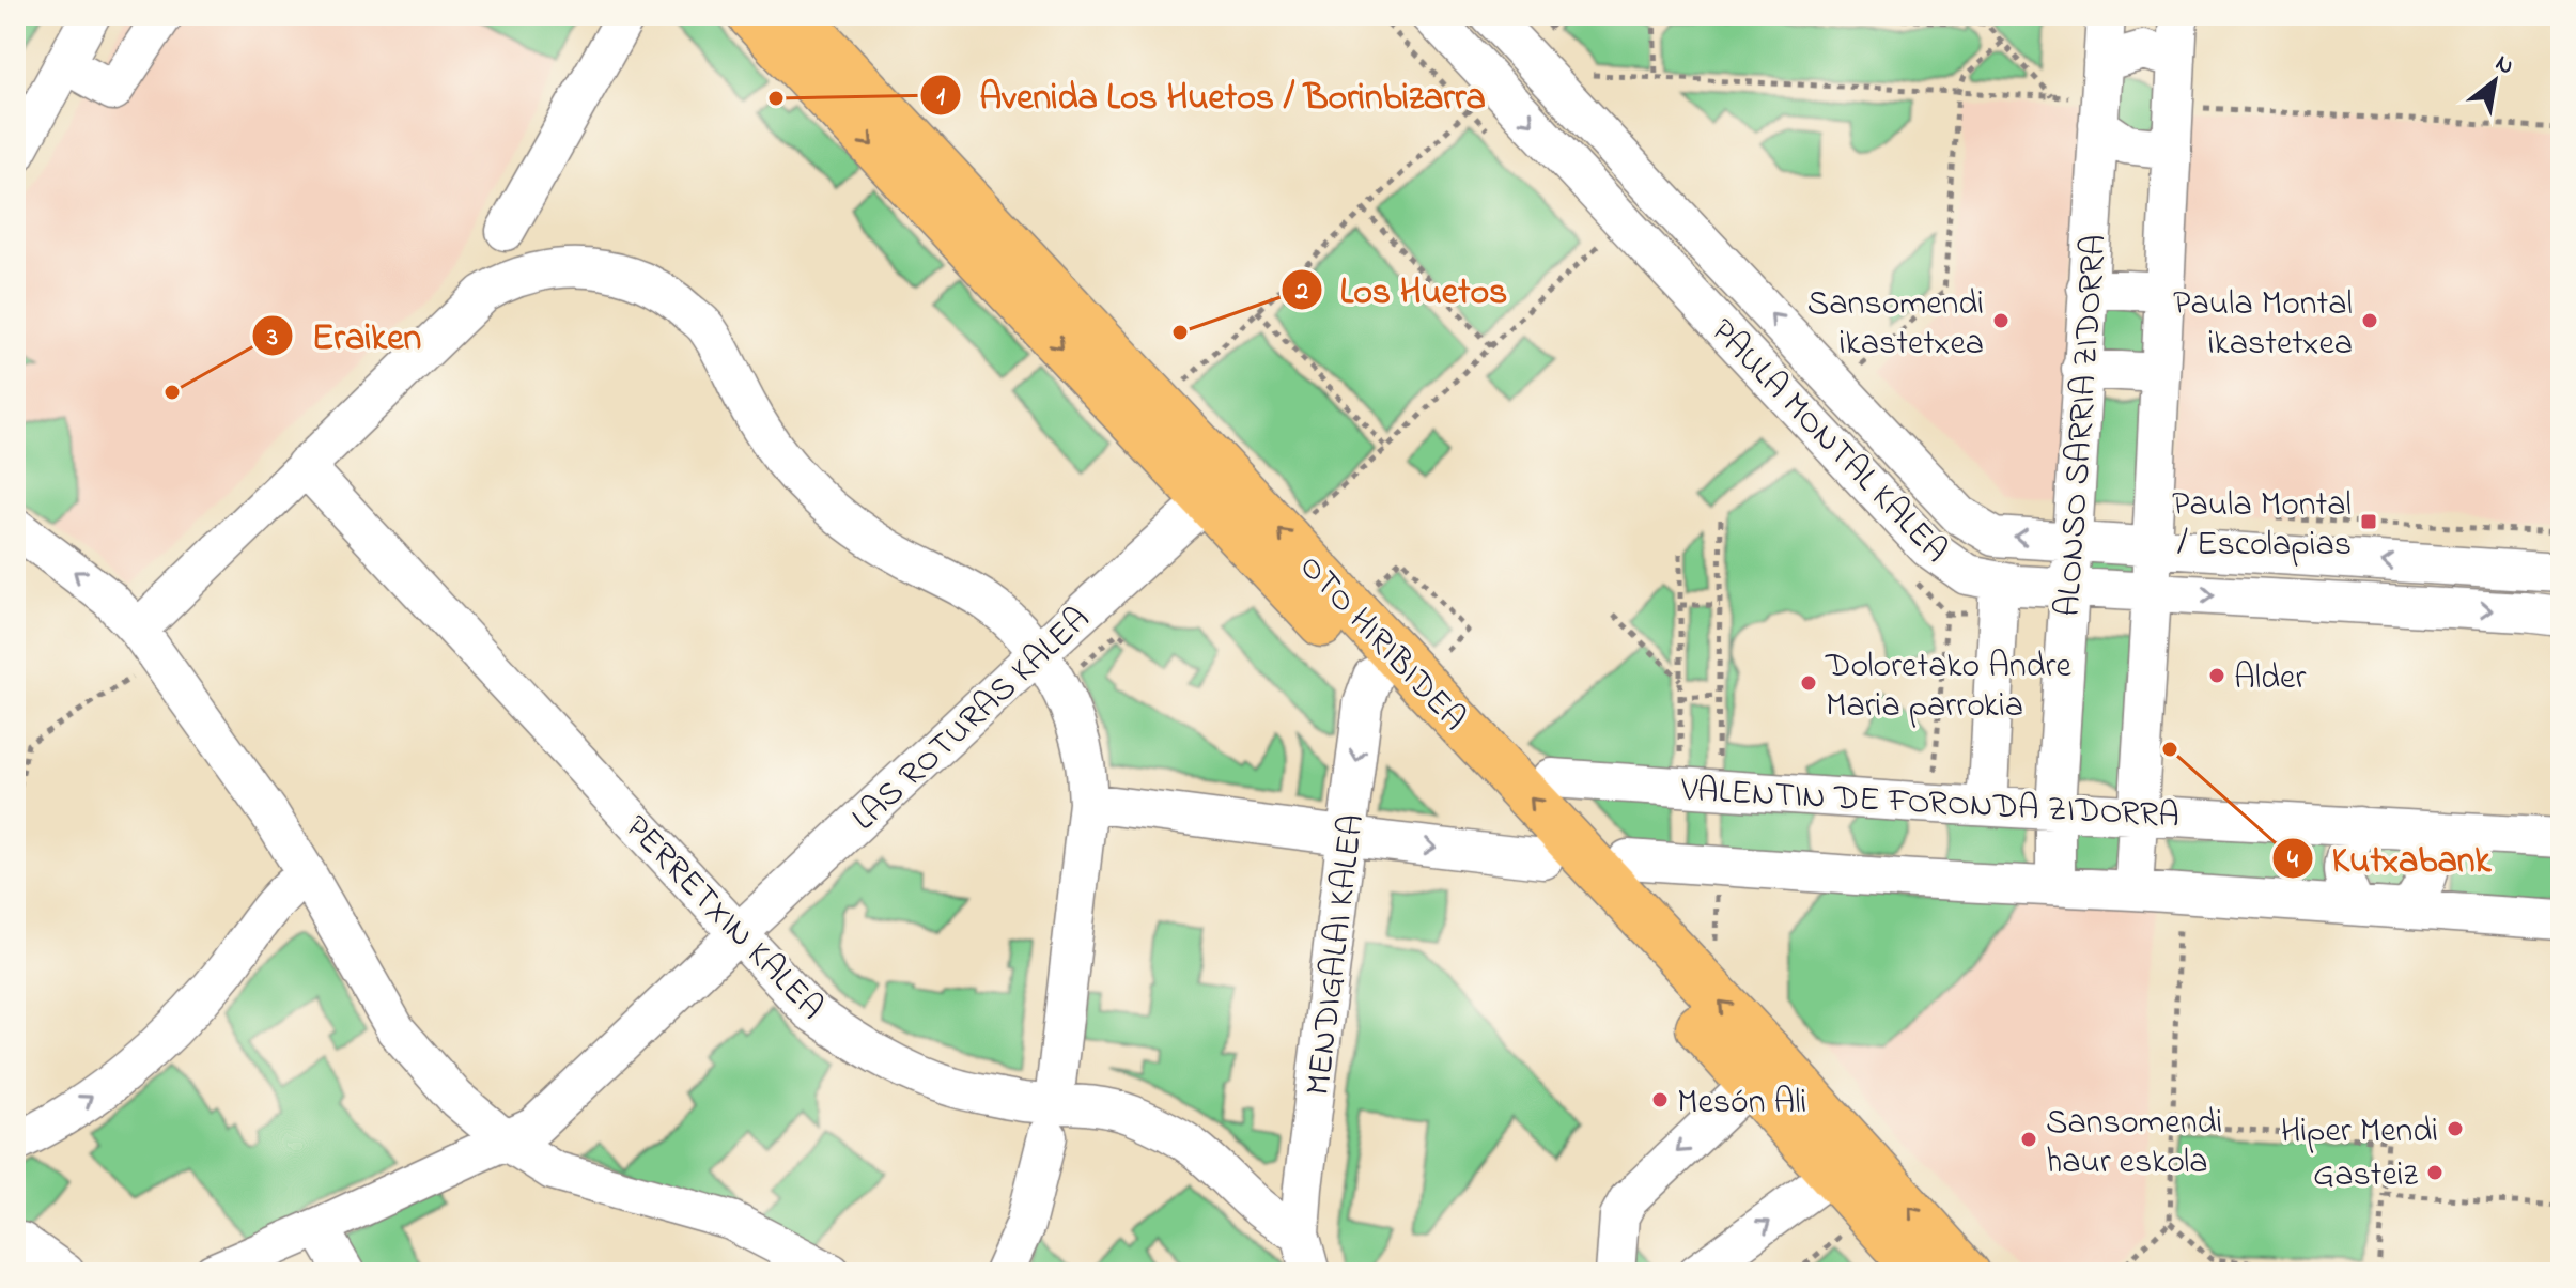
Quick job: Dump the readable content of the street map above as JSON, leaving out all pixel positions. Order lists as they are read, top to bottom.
{
  "streets": {
    "main road": ["OTO HIRIBIDEA"],
    "street": [
      "ALONSO SARRIA ZIDORRA",
      "PAULA MONTAL KALEA",
      "LAS ROTURAS KALEA",
      "VALENTIN DE FORONDA ZIDORRA",
      "PERRETXIN KALEA",
      "MENDIGALAI KALEA"
    ]
  },
  "crossings": [
    ["ALONSO SARRIA ZIDORRA", "PAULA MONTAL KALEA"],
    ["ALONSO SARRIA ZIDORRA", "VALENTIN DE FORONDA ZIDORRA"],
    ["OTO HIRIBIDEA", "MENDIGALAI KALEA"],
    ["LAS ROTURAS KALEA", "PERRETXIN KALEA"],
    ["PERRETXIN KALEA", "MENDIGALAI KALEA"]
  ],
  "places": {
    "other": [
      "Avenida Los Huetos / Borinbizarra",
      "Sansomendi ikastetxea",
      "Paula Montal ikastetxea",
      "Los Huetos",
      "Eraiken",
      "Alder",
      "Doloretako Andre Maria parrokia",
      "Kutxabank",
      "Mesón Ali",
      "Hiper Mendi",
      "Sansomendi haur eskola",
      "Gasteiz"
    ],
    "transit": ["Paula Montal / Escolapias"]
  },
  "north": "top right"
}
